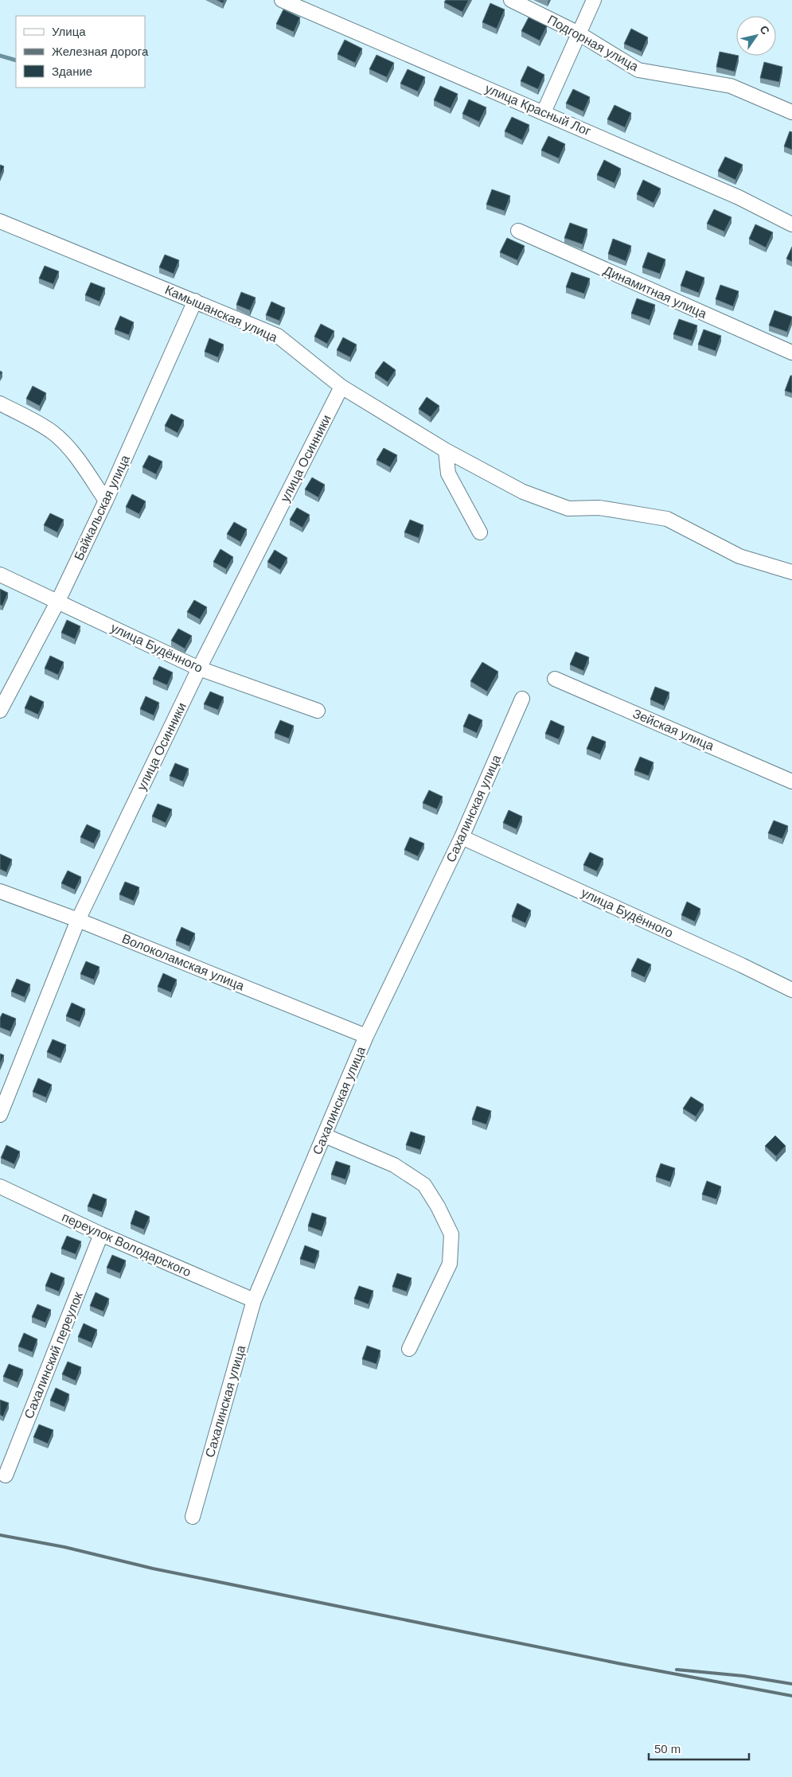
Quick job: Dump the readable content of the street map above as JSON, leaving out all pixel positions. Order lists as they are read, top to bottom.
{
  "streets": {
    "street": [
      "Подгорная улица",
      "улица Красный Лог",
      "Динамитная улица",
      "Камышанская улица",
      "улица Осинники",
      "Байкальская улица",
      "улица Будённого",
      "Зейская улица",
      "Сахалинская улица",
      "Волоколамская улица",
      "переулок Володарского",
      "Сахалинский переулок"
    ]
  },
  "crossings": [
    ["Камышанская улица", "улица Осинники"],
    ["Камышанская улица", "Байкальская улица"],
    ["улица Осинники", "улица Будённого"],
    ["улица Осинники", "Волоколамская улица"],
    ["Байкальская улица", "улица Будённого"],
    ["улица Будённого", "Сахалинская улица"],
    ["Сахалинская улица", "Волоколамская улица"],
    ["Сахалинская улица", "переулок Володарского"],
    ["переулок Володарского", "Сахалинский переулок"]
  ],
  "legend": ["Улица", "Железная дорога", "Здание"],
  "scale_bar": "50 m",
  "north": "top right"
}
